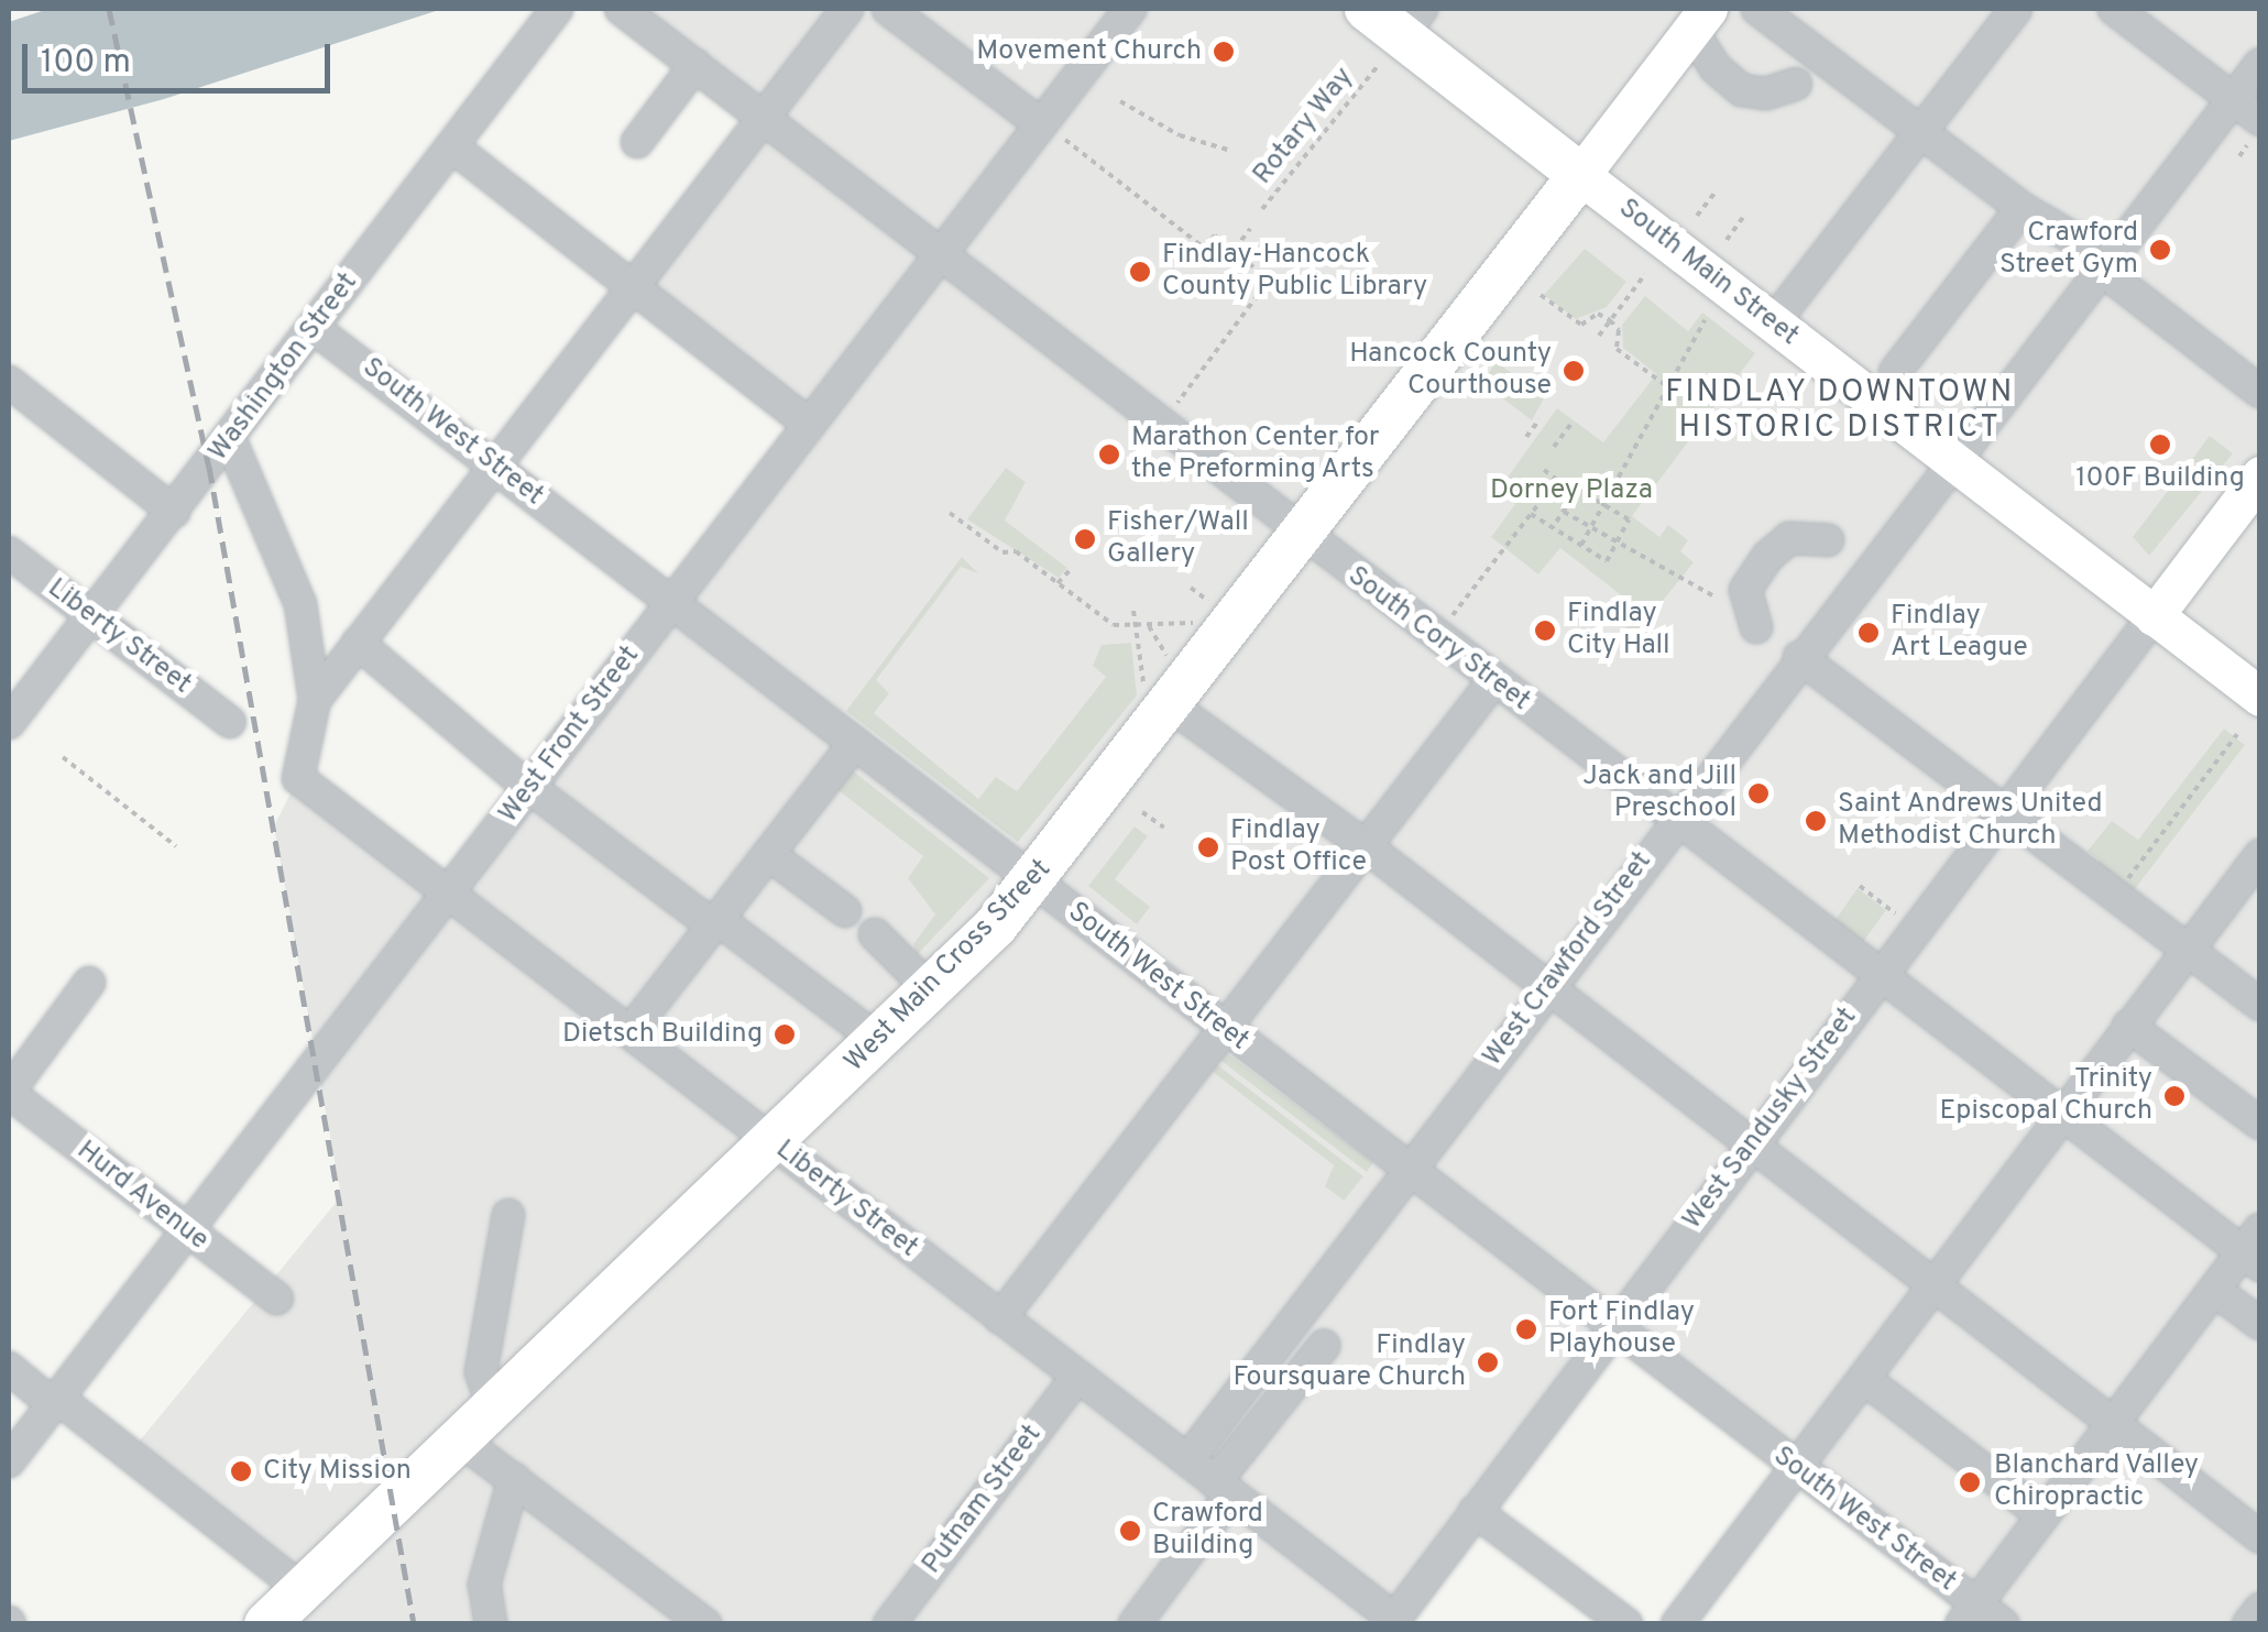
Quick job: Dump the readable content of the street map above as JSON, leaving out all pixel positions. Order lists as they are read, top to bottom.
{
  "streets": {
    "highway": ["South Main Street", "West Main Cross Street"],
    "street": [
      "Washington Street",
      "South West Street",
      "Liberty Street",
      "South Cory Street",
      "West Front Street",
      "West Crawford Street",
      "West Sandusky Street",
      "Hurd Avenue",
      "Putnam Street"
    ],
    "path": ["Rotary Way"]
  },
  "crossings": [
    ["Rotary Way", "South Main Street"],
    ["South Main Street", "West Crawford Street"],
    ["South Main Street", "West Main Cross Street"],
    ["South Main Street", "West Sandusky Street"],
    ["Washington Street", "South West Street"],
    ["Washington Street", "Liberty Street"],
    ["South West Street", "West Front Street"],
    ["South West Street", "West Crawford Street"],
    ["South West Street", "West Main Cross Street"],
    ["South West Street", "West Sandusky Street"],
    ["Liberty Street", "West Front Street"],
    ["Liberty Street", "West Crawford Street"],
    ["Liberty Street", "West Main Cross Street"],
    ["Liberty Street", "West Sandusky Street"],
    ["Liberty Street", "Putnam Street"],
    ["South Cory Street", "West Front Street"],
    ["South Cory Street", "West Crawford Street"],
    ["South Cory Street", "West Main Cross Street"],
    ["South Cory Street", "West Sandusky Street"],
    ["West Front Street", "Hurd Avenue"]
  ],
  "districts": ["FINDLAY DOWNTOWN HISTORIC DISTRICT"],
  "parks": ["Dorney Plaza"],
  "places": [
    "Movement Church",
    "Crawford Street Gym",
    "Findlay-Hancock County Public Library",
    "Hancock County Courthouse",
    "100F Building",
    "Marathon Center for the Preforming Arts",
    "Fisher/Wall Gallery",
    "Findlay City Hall",
    "Findlay Art League",
    "Jack and Jill Preschool",
    "Saint Andrews United Methodist Church",
    "Findlay Post Office",
    "Dietsch Building",
    "Trinity Episcopal Church",
    "Fort Findlay Playhouse",
    "Findlay Foursquare Church",
    "City Mission",
    "Blanchard Valley Chiropractic",
    "Crawford Building"
  ],
  "scale_bar": "100 m"
}
